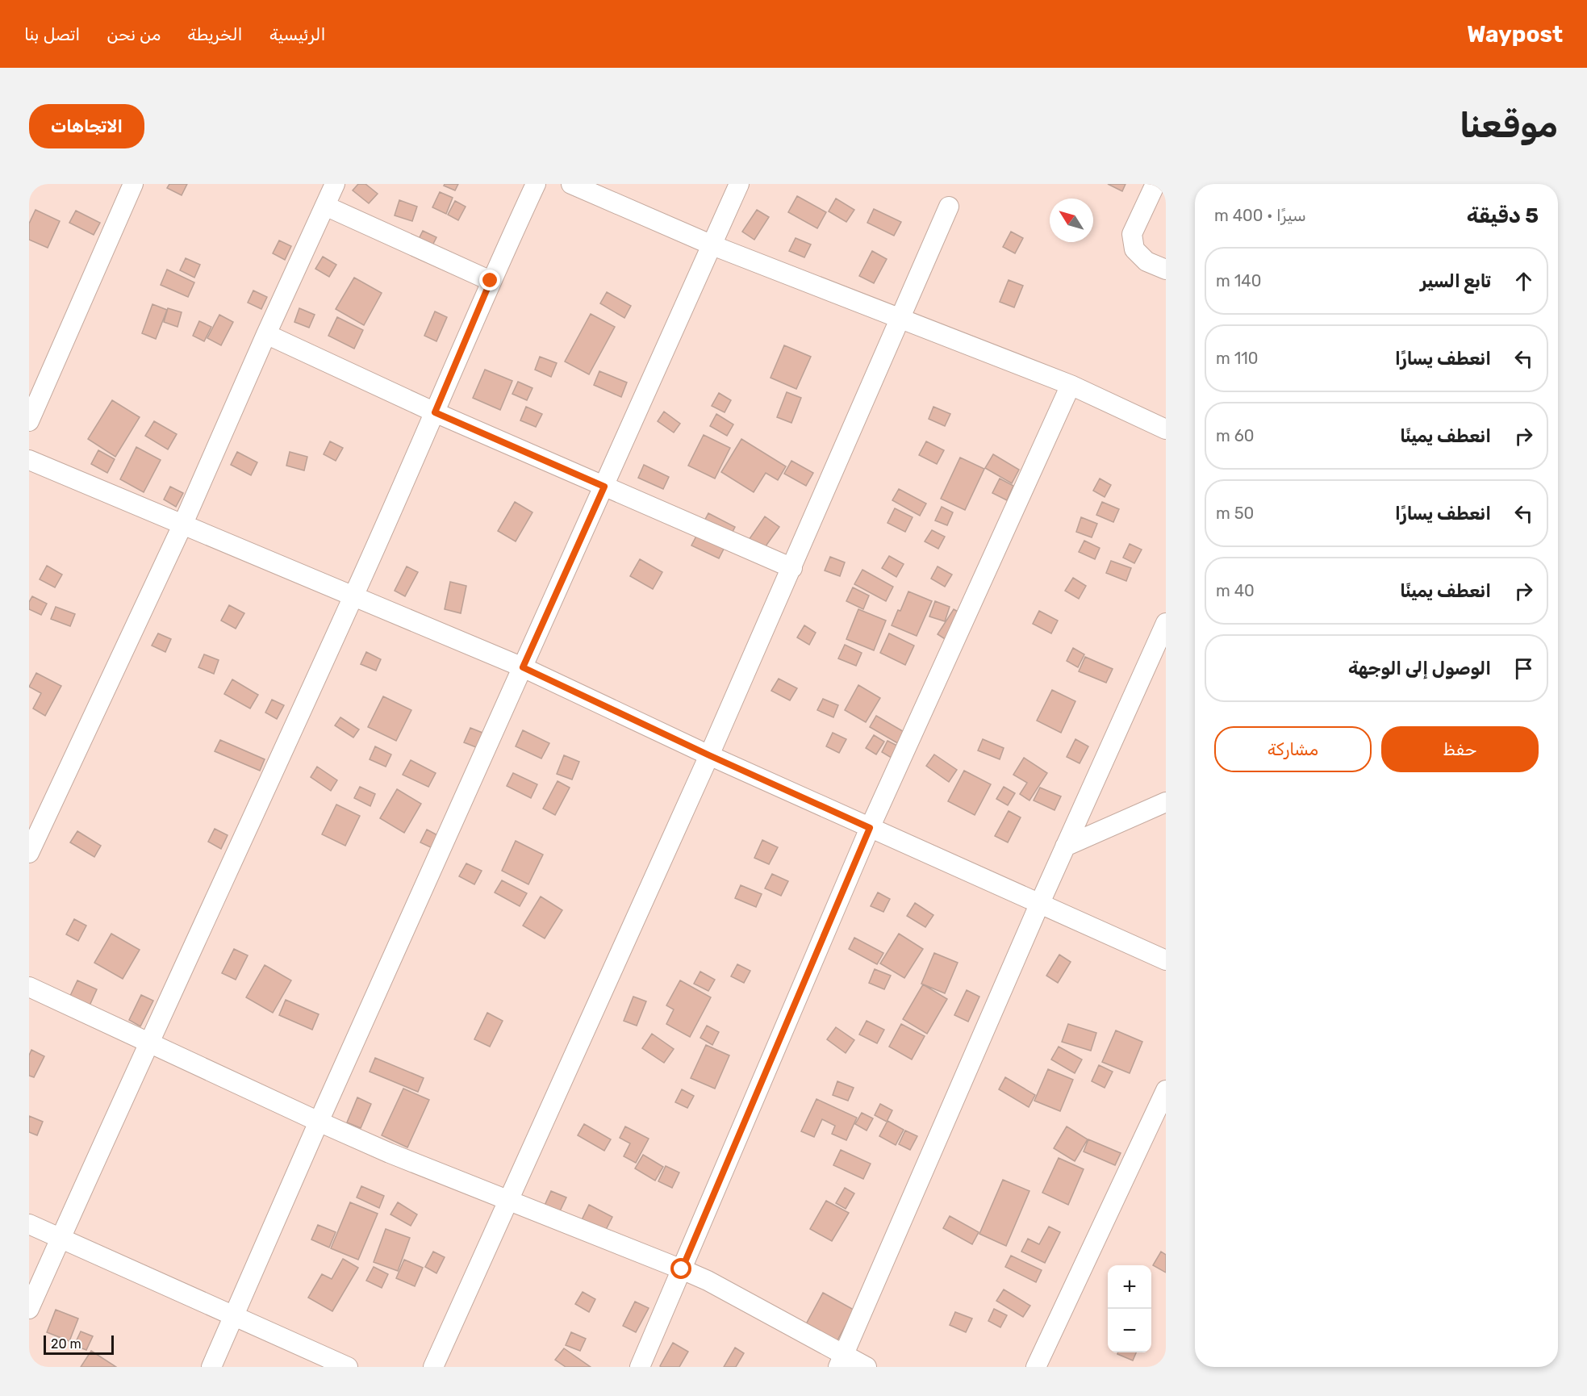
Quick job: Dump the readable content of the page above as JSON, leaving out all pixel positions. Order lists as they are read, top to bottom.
{
  "scale_bar": "20 m",
  "north": "top left",
  "page": {
    "header": "Waypost",
    "nav": [
      "الرئيسية",
      "الخريطة",
      "من نحن",
      "اتصل بنا"
    ],
    "buttons": [
      "الاتجاهات",
      ["حفظ", "مشاركة"]
    ],
    "title": "موقعنا",
    "heading": ["5 دقيقة", "سيرًا · 400 m"],
    "list": [
      ["تابع السير", "140 m"],
      ["انعطف يسارًا", "110 m"],
      ["انعطف يمينًا", "60 m"],
      ["انعطف يسارًا", "50 m"],
      ["انعطف يمينًا", "40 m"],
      "الوصول إلى الوجهة"
    ],
    "map_buttons": ["+", "−"],
    "scale": "20 m"
  }
}
